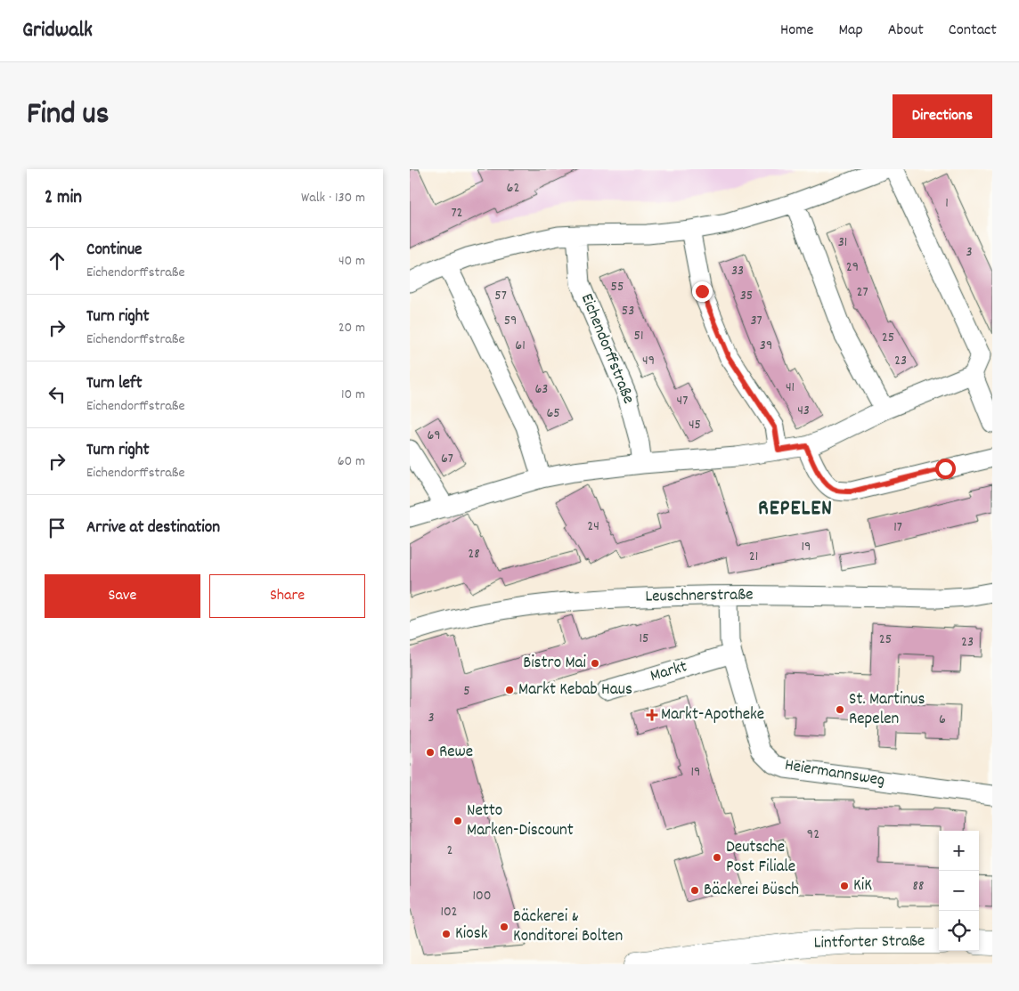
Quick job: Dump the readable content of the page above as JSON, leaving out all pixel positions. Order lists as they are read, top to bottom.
{
  "streets": {
    "street": [
      "Eichendorffstraße",
      "Leuschnerstraße",
      "Markt",
      "Heiermannsweg",
      "Lintforter Straße"
    ]
  },
  "crossings": [
    ["Leuschnerstraße", "Heiermannsweg"],
    ["Markt", "Heiermannsweg"]
  ],
  "districts": ["REPELEN"],
  "places": {
    "other": [
      "Bistro Mai",
      "Markt Kebab Haus",
      "St. Martinus Repelen",
      "Rewe",
      "Netto Marken-Discount",
      "Deutsche Post Filiale",
      "KiK",
      "Bäckerei Büsch",
      "Bäckerei & Konditorei Bolten",
      "Kiosk"
    ],
    "health": ["Markt-Apotheke"]
  },
  "house_numbers": [
    "62",
    "1",
    "72",
    "31",
    "3",
    "29",
    "33",
    "55",
    "27",
    "57",
    "35",
    "53",
    "59",
    "37",
    "51",
    "25",
    "61",
    "39",
    "49",
    "23",
    "41",
    "63",
    "47",
    "43",
    "65",
    "45",
    "69",
    "67",
    "24",
    "17",
    "19",
    "28",
    "21",
    "15",
    "25",
    "23",
    "5",
    "3",
    "6",
    "19",
    "92",
    "2",
    "88",
    "100",
    "102"
  ],
  "page": {
    "header": "Gridwalk",
    "nav": [
      "Home",
      "Map",
      "About",
      "Contact"
    ],
    "title": "Find us",
    "buttons": [
      "Directions",
      ["Save", "Share"]
    ],
    "heading": ["2 min", "Walk · 130 m"],
    "list": [
      ["Continue", "Eichendorffstraße", "40 m"],
      ["Turn right", "Eichendorffstraße", "20 m"],
      ["Turn left", "Eichendorffstraße", "10 m"],
      ["Turn right", "Eichendorffstraße", "60 m"],
      "Arrive at destination"
    ],
    "map_buttons": ["+", "−"]
  }
}
